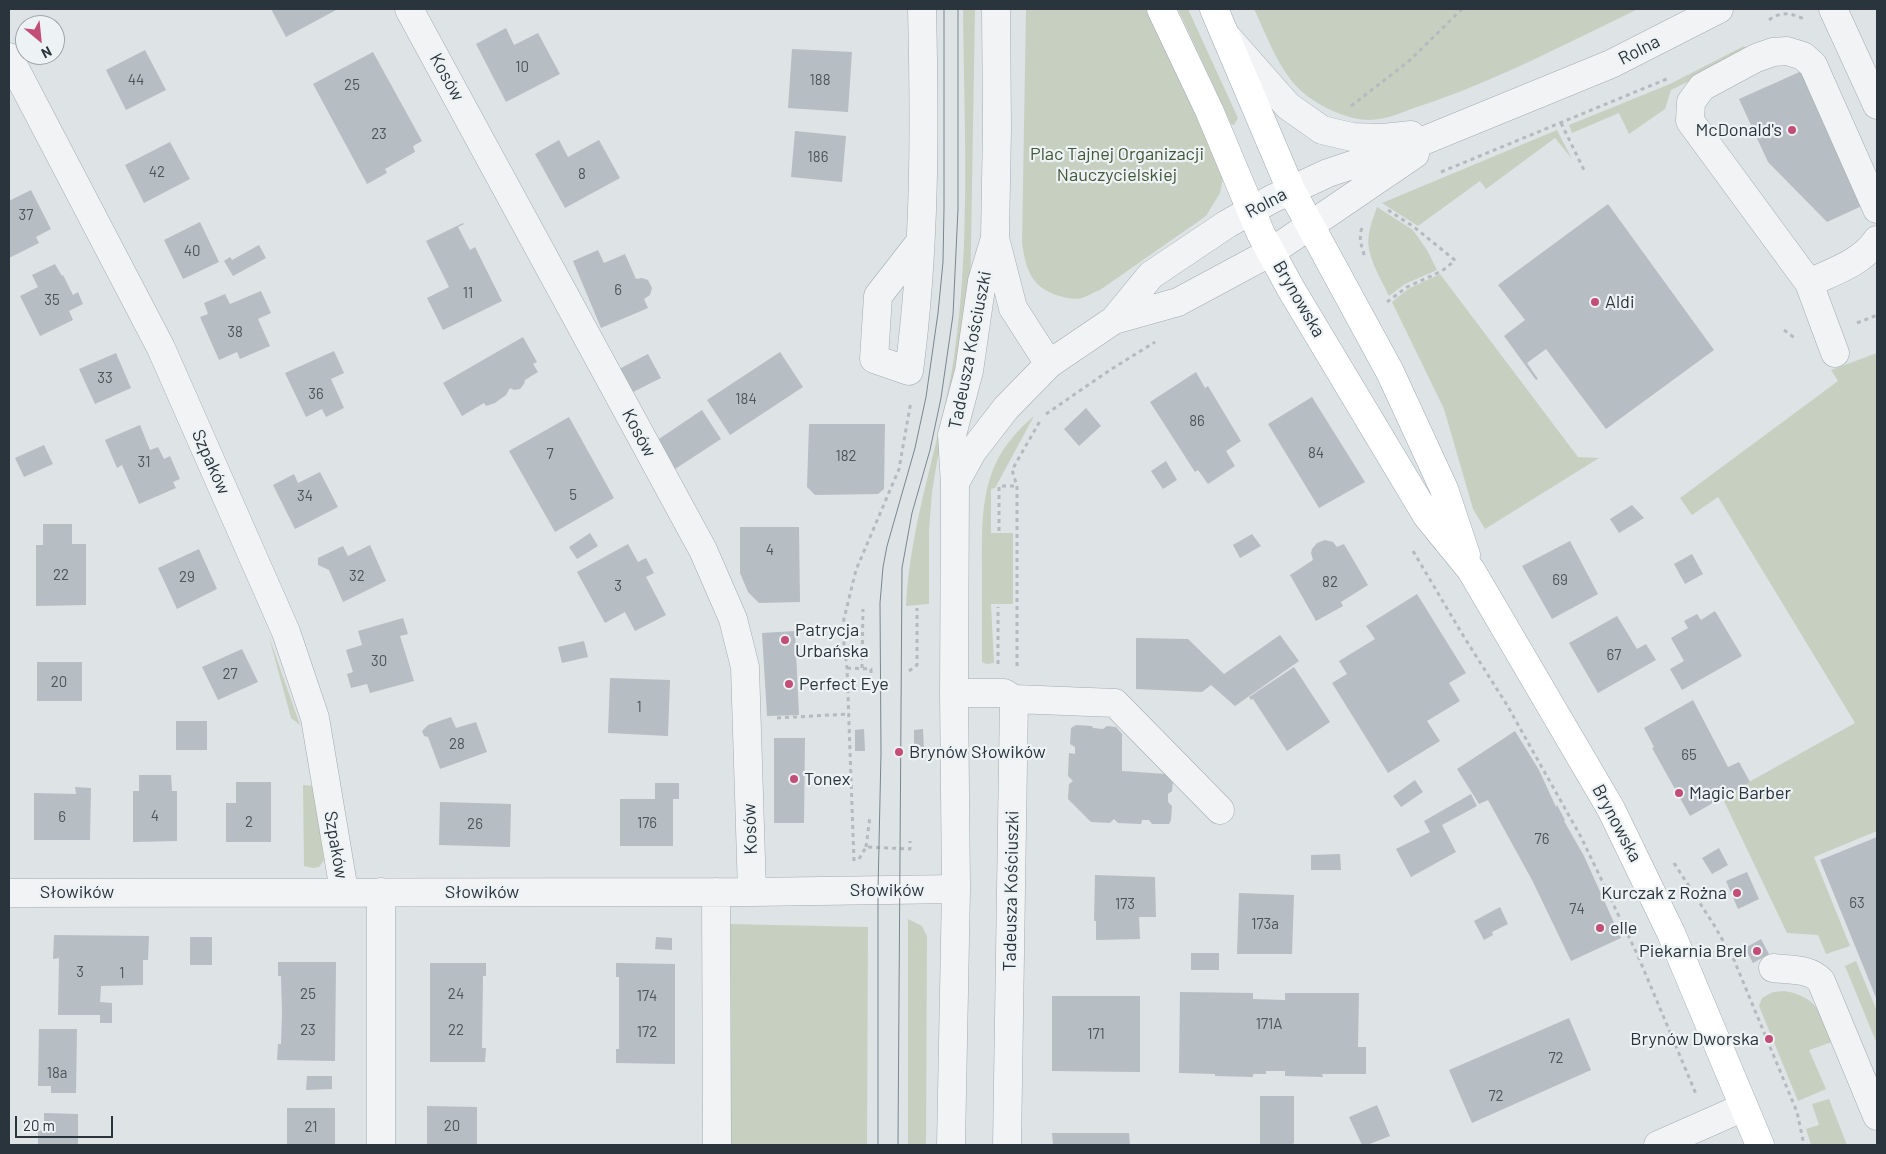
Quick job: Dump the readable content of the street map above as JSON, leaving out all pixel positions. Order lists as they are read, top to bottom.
{
  "streets": {
    "main road": ["Brynowska"],
    "street": [
      "Rolna",
      "Kosów",
      "Tadeusza Kościuszki",
      "Szpaków",
      "Słowików"
    ]
  },
  "crossings": [
    ["Rolna", "Brynowska"],
    ["Rolna", "Tadeusza Kościuszki"],
    ["Kosów", "Słowików"],
    ["Tadeusza Kościuszki", "Słowików"],
    ["Szpaków", "Słowików"]
  ],
  "parks": ["Plac Tajnej Organizacji Nauczycielskiej"],
  "places": [
    "McDonald's",
    "Aldi",
    "Patrycja Urbańska",
    "Perfect Eye",
    "Brynów Słowików",
    "Tonex",
    "Magic Barber",
    "Kurczak z Rożna",
    "elle",
    "Piekarnia Brel",
    "Brynów Dworska"
  ],
  "house_numbers": [
    "10",
    "44",
    "188",
    "25",
    "23",
    "186",
    "42",
    "8",
    "37",
    "40",
    "6",
    "11",
    "35",
    "38",
    "33",
    "36",
    "184",
    "86",
    "84",
    "7",
    "182",
    "31",
    "5",
    "34",
    "4",
    "22",
    "32",
    "29",
    "69",
    "82",
    "3",
    "67",
    "30",
    "27",
    "20",
    "1",
    "28",
    "65",
    "4",
    "6",
    "2",
    "176",
    "26",
    "76",
    "63",
    "173",
    "74",
    "173a",
    "3",
    "1",
    "25",
    "24",
    "174",
    "171A",
    "23",
    "22",
    "172",
    "171",
    "72",
    "18a",
    "72",
    "20",
    "21"
  ],
  "scale_bar": "20 m",
  "north": "bottom right"
}
